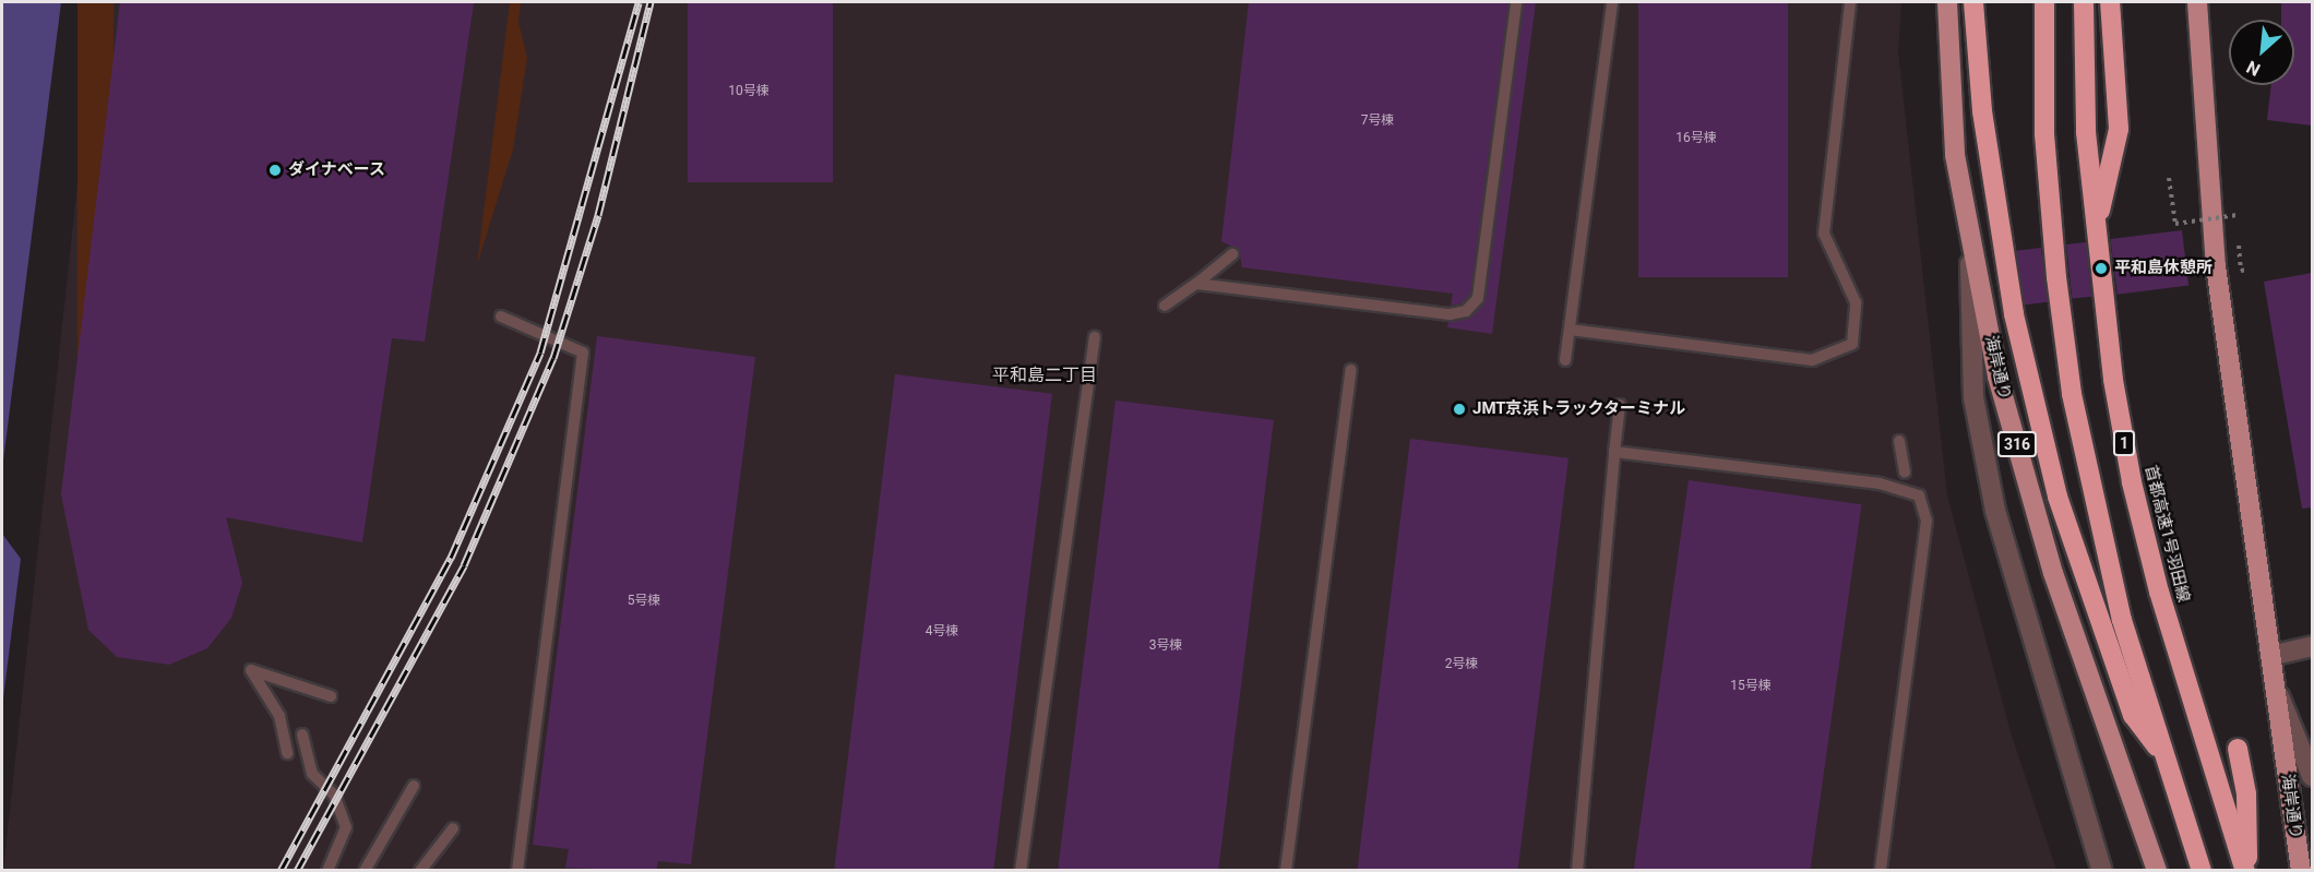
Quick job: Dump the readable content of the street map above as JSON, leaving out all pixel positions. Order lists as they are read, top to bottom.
{
  "streets": {
    "highway": ["1", "首都高速1号羽田線"],
    "main road": ["海岸通り", "316"]
  },
  "districts": ["平和島二丁目"],
  "places": ["ダイナベース", "平和島休憩所", "JMT京浜トラックターミナル"],
  "house_numbers": [
    "10号棟",
    "7号棟",
    "16号棟",
    "5号棟",
    "4号棟",
    "3号棟",
    "2号棟",
    "15号棟"
  ],
  "north": "bottom left"
}
